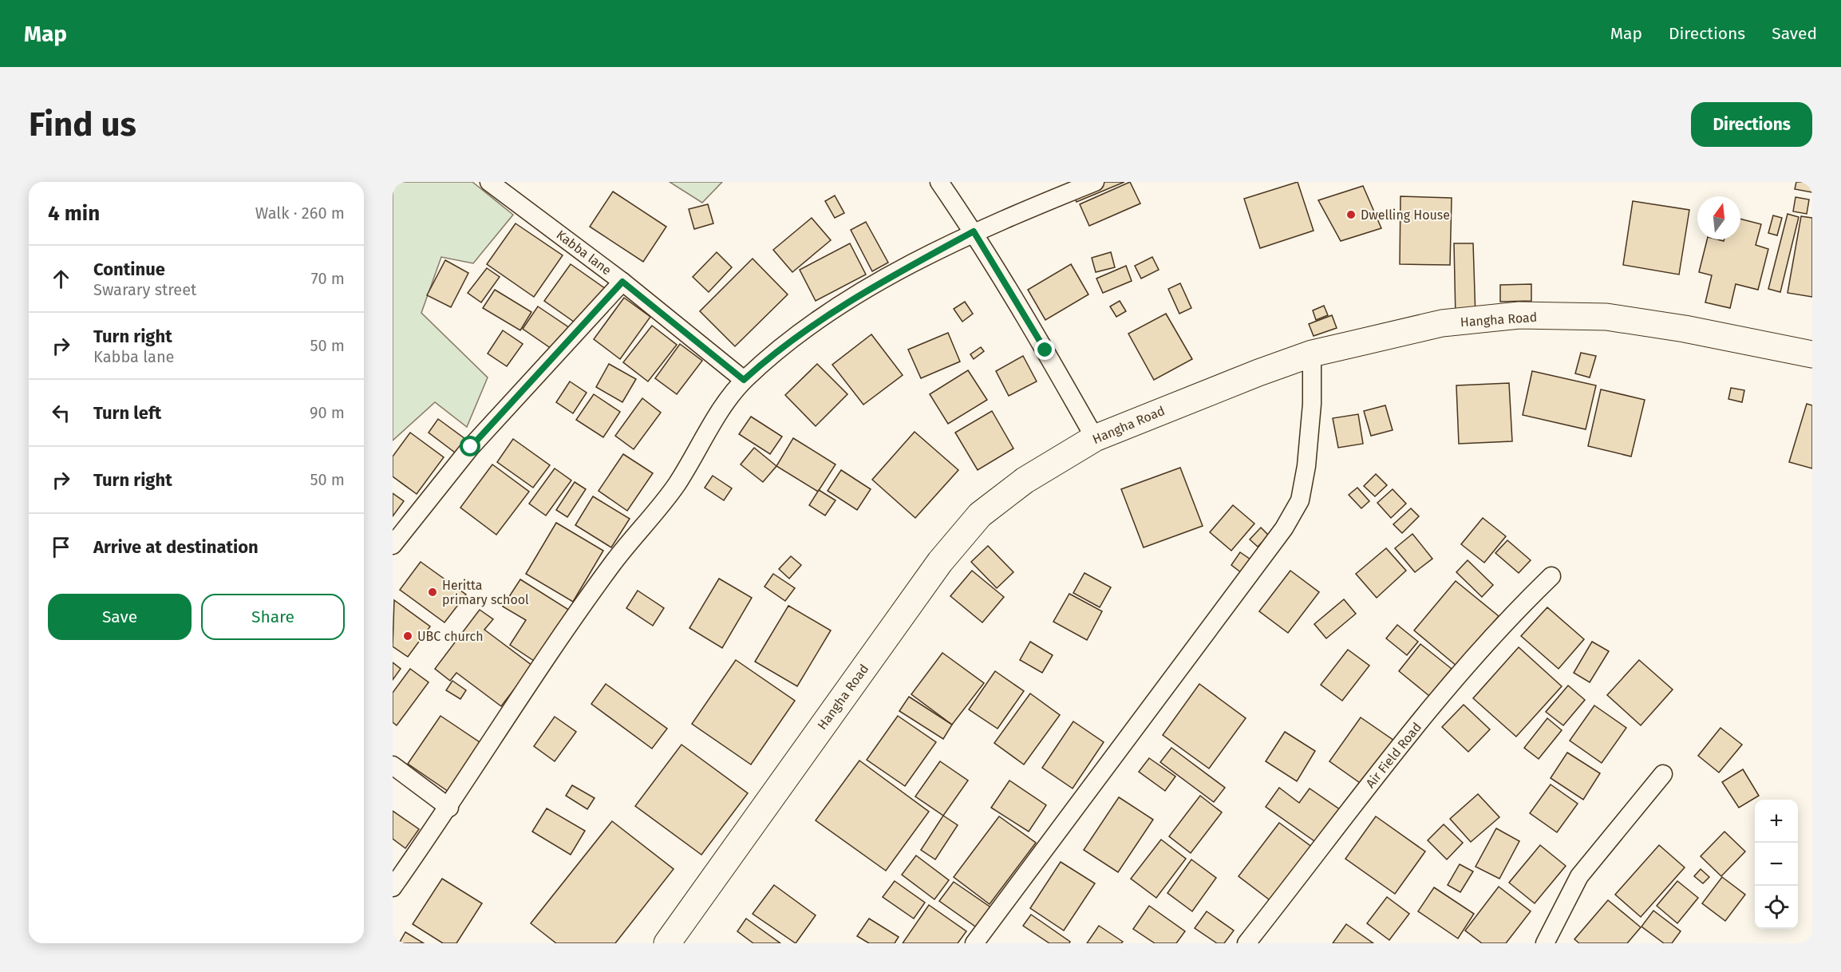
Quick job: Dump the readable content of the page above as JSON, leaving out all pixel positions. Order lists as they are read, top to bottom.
{
  "streets": {
    "highway": ["Hangha Road"],
    "street": ["Kabba lane", "Air Field Road"]
  },
  "places": ["Dwelling House", "Heritta primary school", "UBC church"],
  "north": "top",
  "page": {
    "header": "Map",
    "nav": ["Map", "Directions", "Saved"],
    "buttons": [
      "Directions",
      ["Save", "Share"]
    ],
    "title": "Find us",
    "heading": ["4 min", "Walk · 260 m"],
    "list": [
      ["Continue", "Swarary street", "70 m"],
      ["Turn right", "Kabba lane", "50 m"],
      ["Turn left", "90 m"],
      ["Turn right", "50 m"],
      "Arrive at destination"
    ],
    "map_buttons": ["+", "−"]
  }
}
